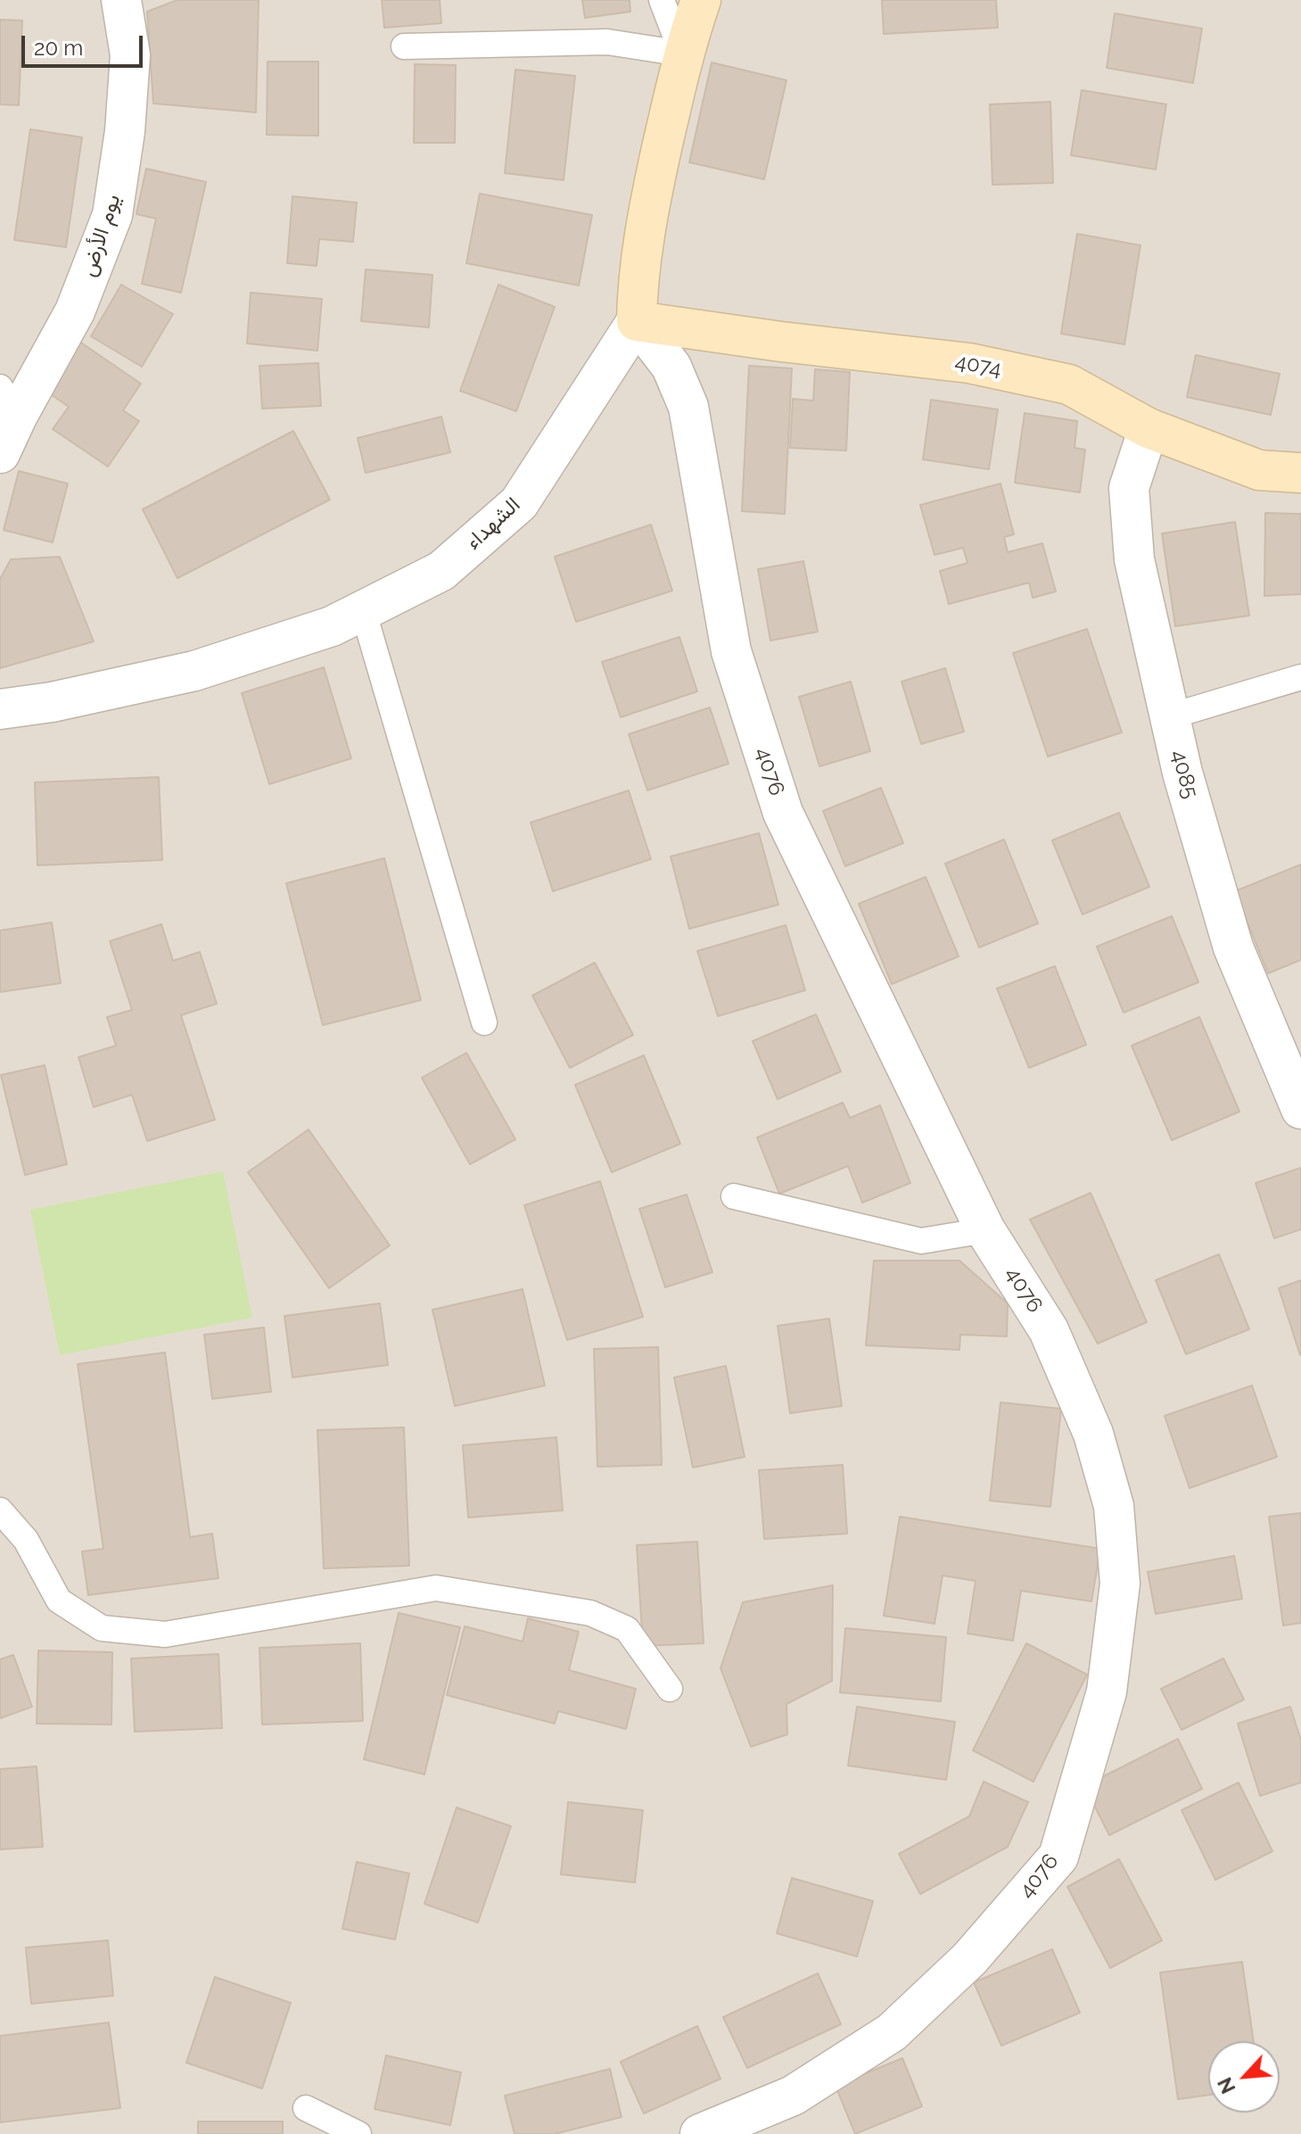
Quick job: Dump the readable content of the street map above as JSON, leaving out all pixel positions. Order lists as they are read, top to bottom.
{
  "streets": {
    "street": [
      "يوم الأرض",
      "4074",
      "الشهداء",
      "4076",
      "4085"
    ]
  },
  "crossings": [
    ["4074", "الشهداء"],
    ["4074", "4076"],
    ["4074", "4085"],
    ["الشهداء", "4076"]
  ],
  "scale_bar": "20 m",
  "north": "bottom left"
}
